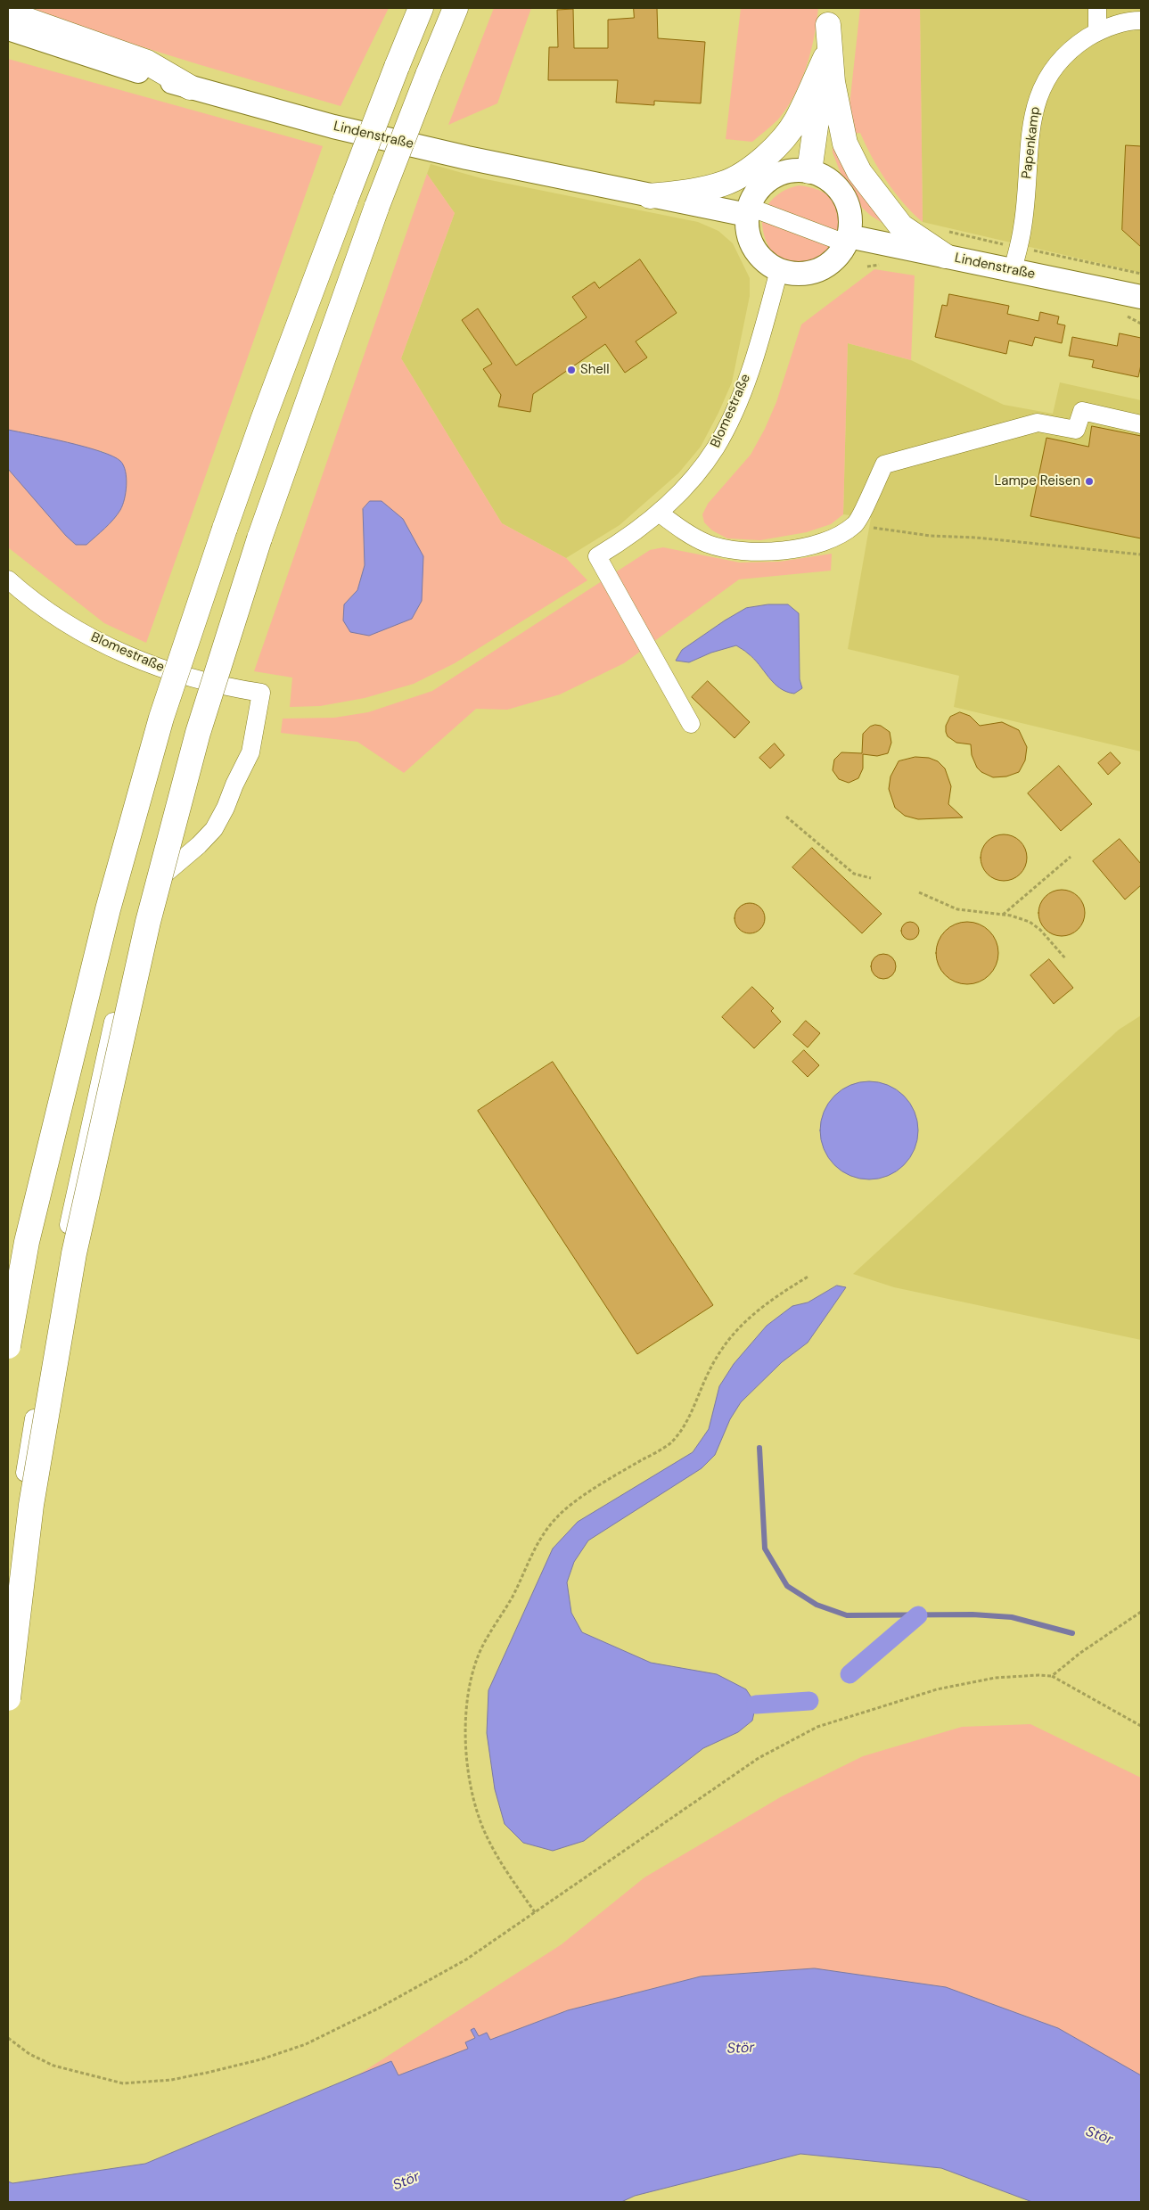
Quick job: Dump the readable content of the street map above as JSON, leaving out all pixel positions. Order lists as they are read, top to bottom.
{
  "streets": {
    "main road": ["Lindenstraße"],
    "street": ["Papenkamp", "Blomestraße"]
  },
  "crossings": [
    ["Lindenstraße", "Papenkamp"]
  ],
  "water": ["Stör"],
  "places": ["Shell", "Lampe Reisen"]
}
